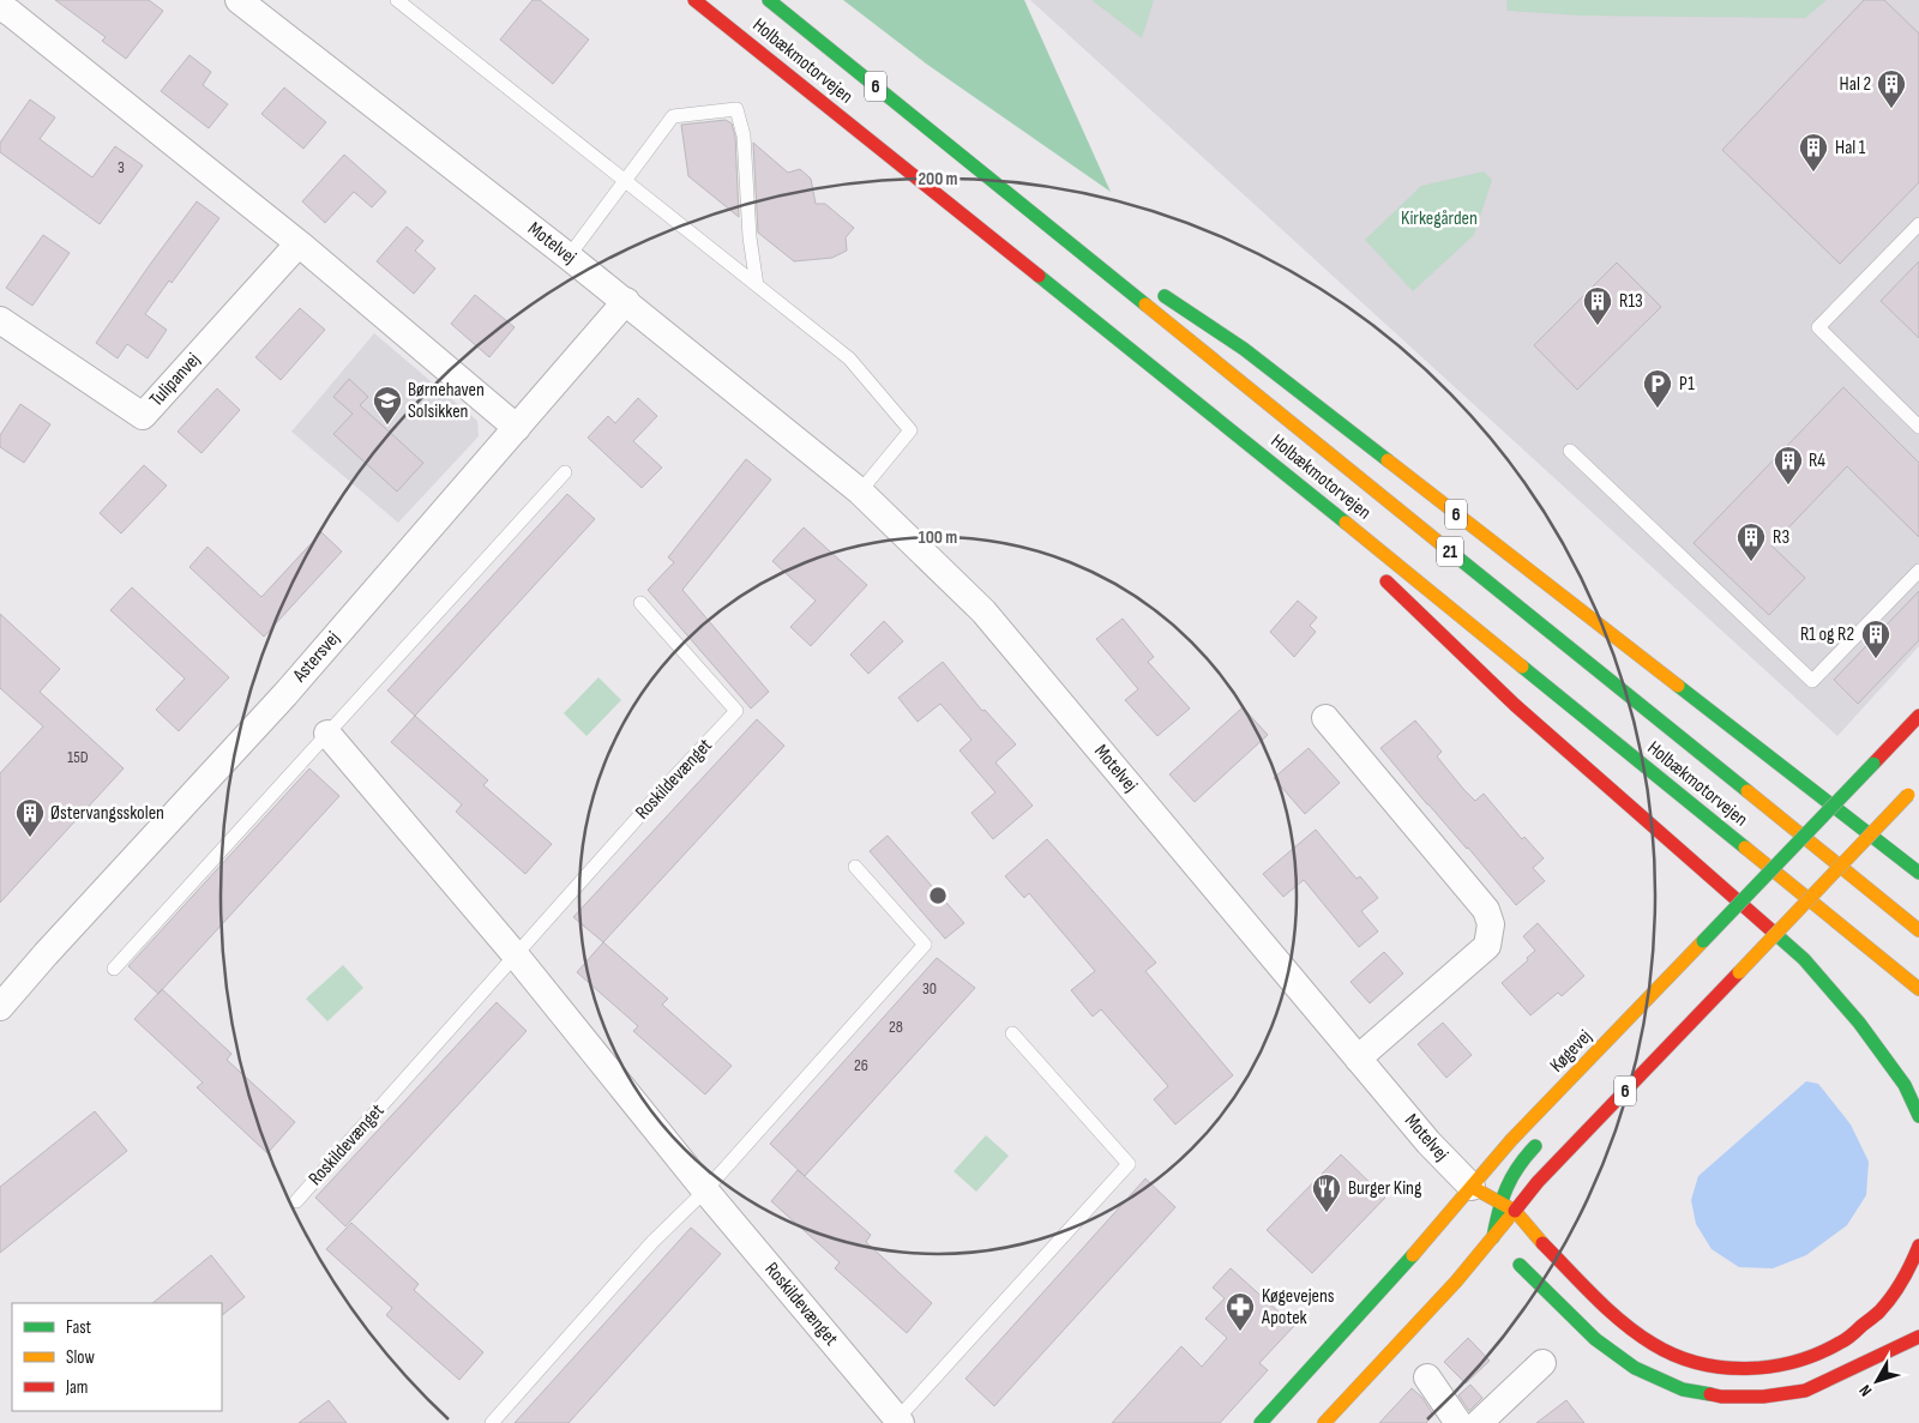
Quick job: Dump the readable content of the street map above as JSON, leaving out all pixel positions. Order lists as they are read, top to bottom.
{
  "streets": {
    "main road": [
      "Holbækmotorvejen",
      "6",
      "21",
      "Køgevej"
    ],
    "street": [
      "Motelvej",
      "Tulipanvej",
      "Astersvej",
      "Roskildevænget"
    ]
  },
  "crossings": [
    ["Holbækmotorvejen", "6"],
    ["Motelvej", "Astersvej"],
    ["Motelvej", "Køgevej"]
  ],
  "parks": ["Kirkegården"],
  "places": {
    "building": [
      "Hal 2",
      "Hal 1",
      "R13",
      "R4",
      "R3",
      "R1 og R2",
      "Østervangsskolen"
    ],
    "parking": ["P1"],
    "school or university": ["Børnehaven Solsikken"],
    "restaurant": ["Burger King"],
    "pharmacy": ["Køgevejens Apotek"]
  },
  "house_numbers": [
    "3",
    "15D",
    "30",
    "28",
    "26"
  ],
  "legend": ["Fast", "Slow", "Jam"],
  "north": "bottom left",
  "rings": ["200 m", "100 m"]
}
